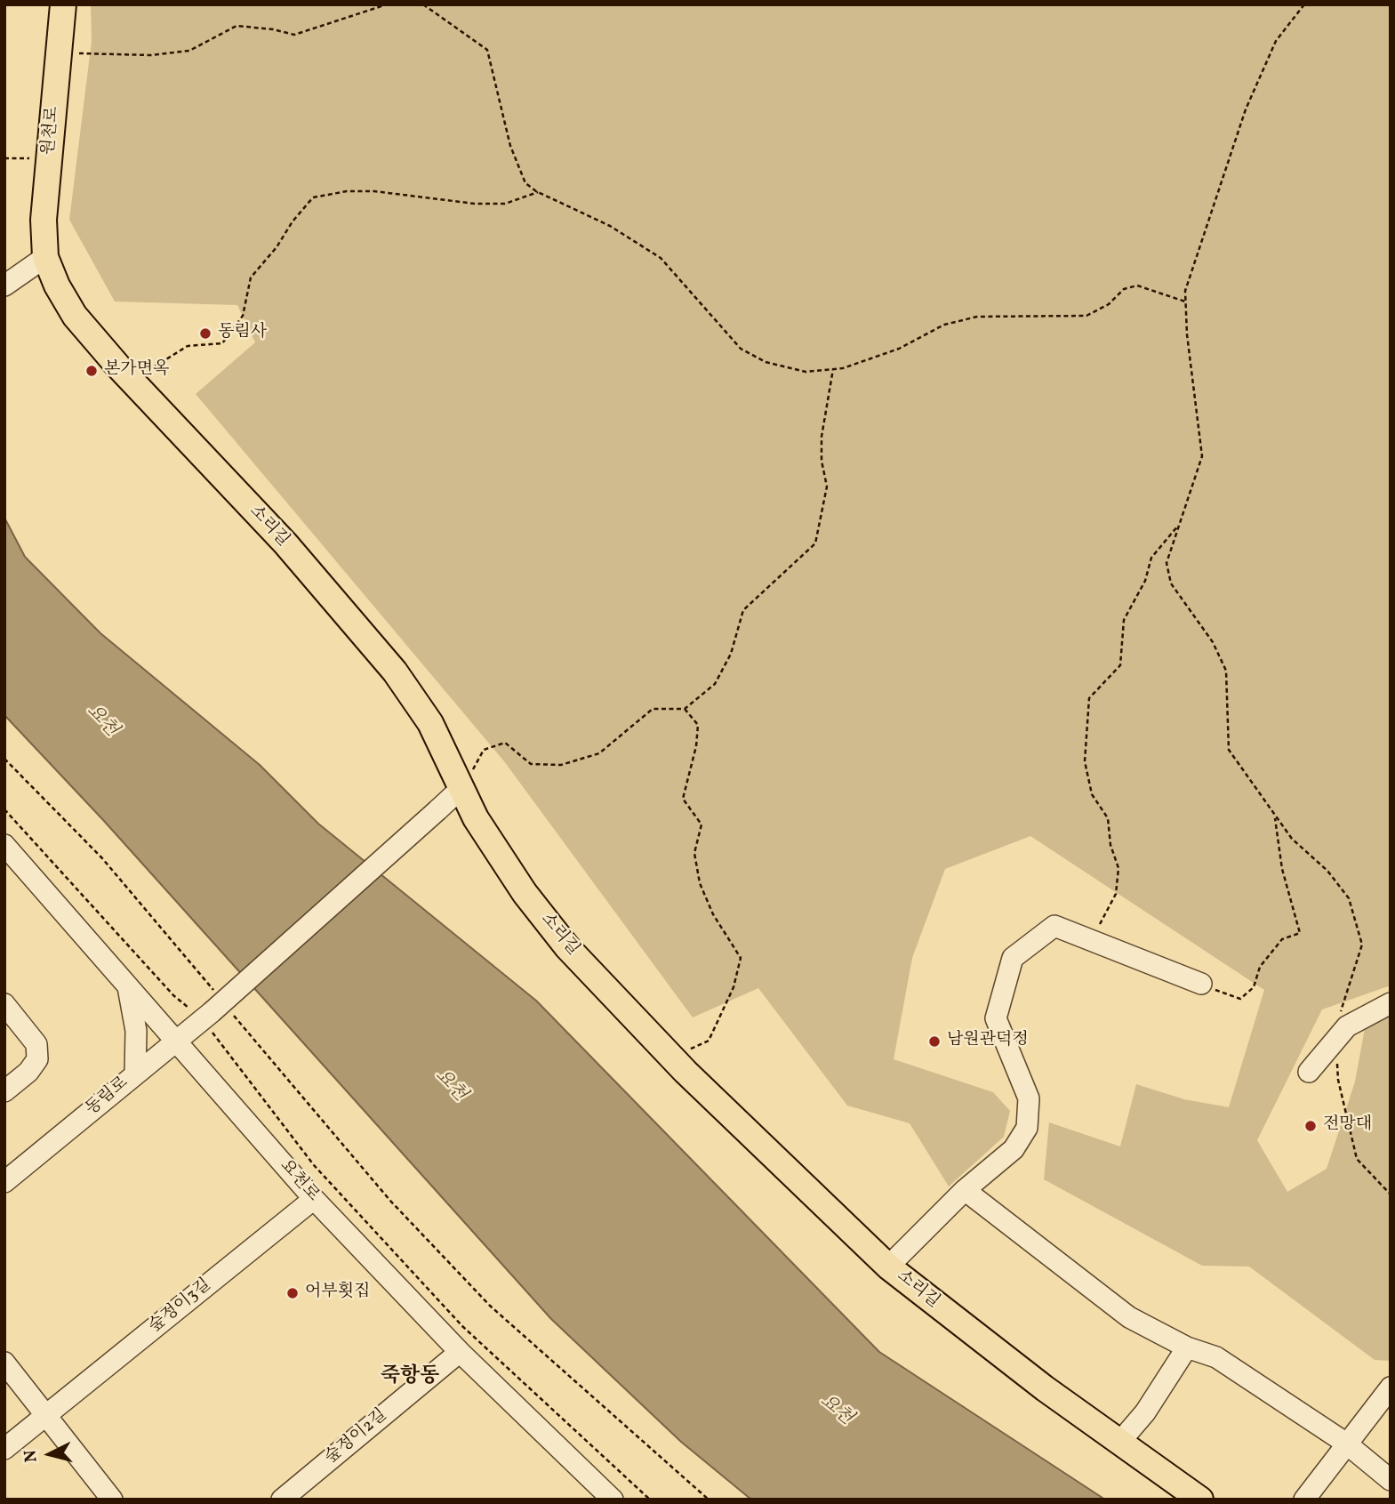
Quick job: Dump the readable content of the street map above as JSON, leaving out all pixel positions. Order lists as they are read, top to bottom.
{
  "streets": {
    "main road": ["원천로", "소리길"],
    "street": [
      "동림로",
      "요천로",
      "숲정이3길",
      "숲정이2길"
    ]
  },
  "crossings": [
    ["원천로", "소리길"],
    ["소리길", "동림로"],
    ["동림로", "요천로"],
    ["요천로", "숲정이3길"],
    ["요천로", "숲정이2길"]
  ],
  "districts": ["죽항동"],
  "water": ["요천"],
  "places": [
    "동림사",
    "본가면옥",
    "남원관덕정",
    "전망대",
    "어부횟집"
  ],
  "north": "left"
}
